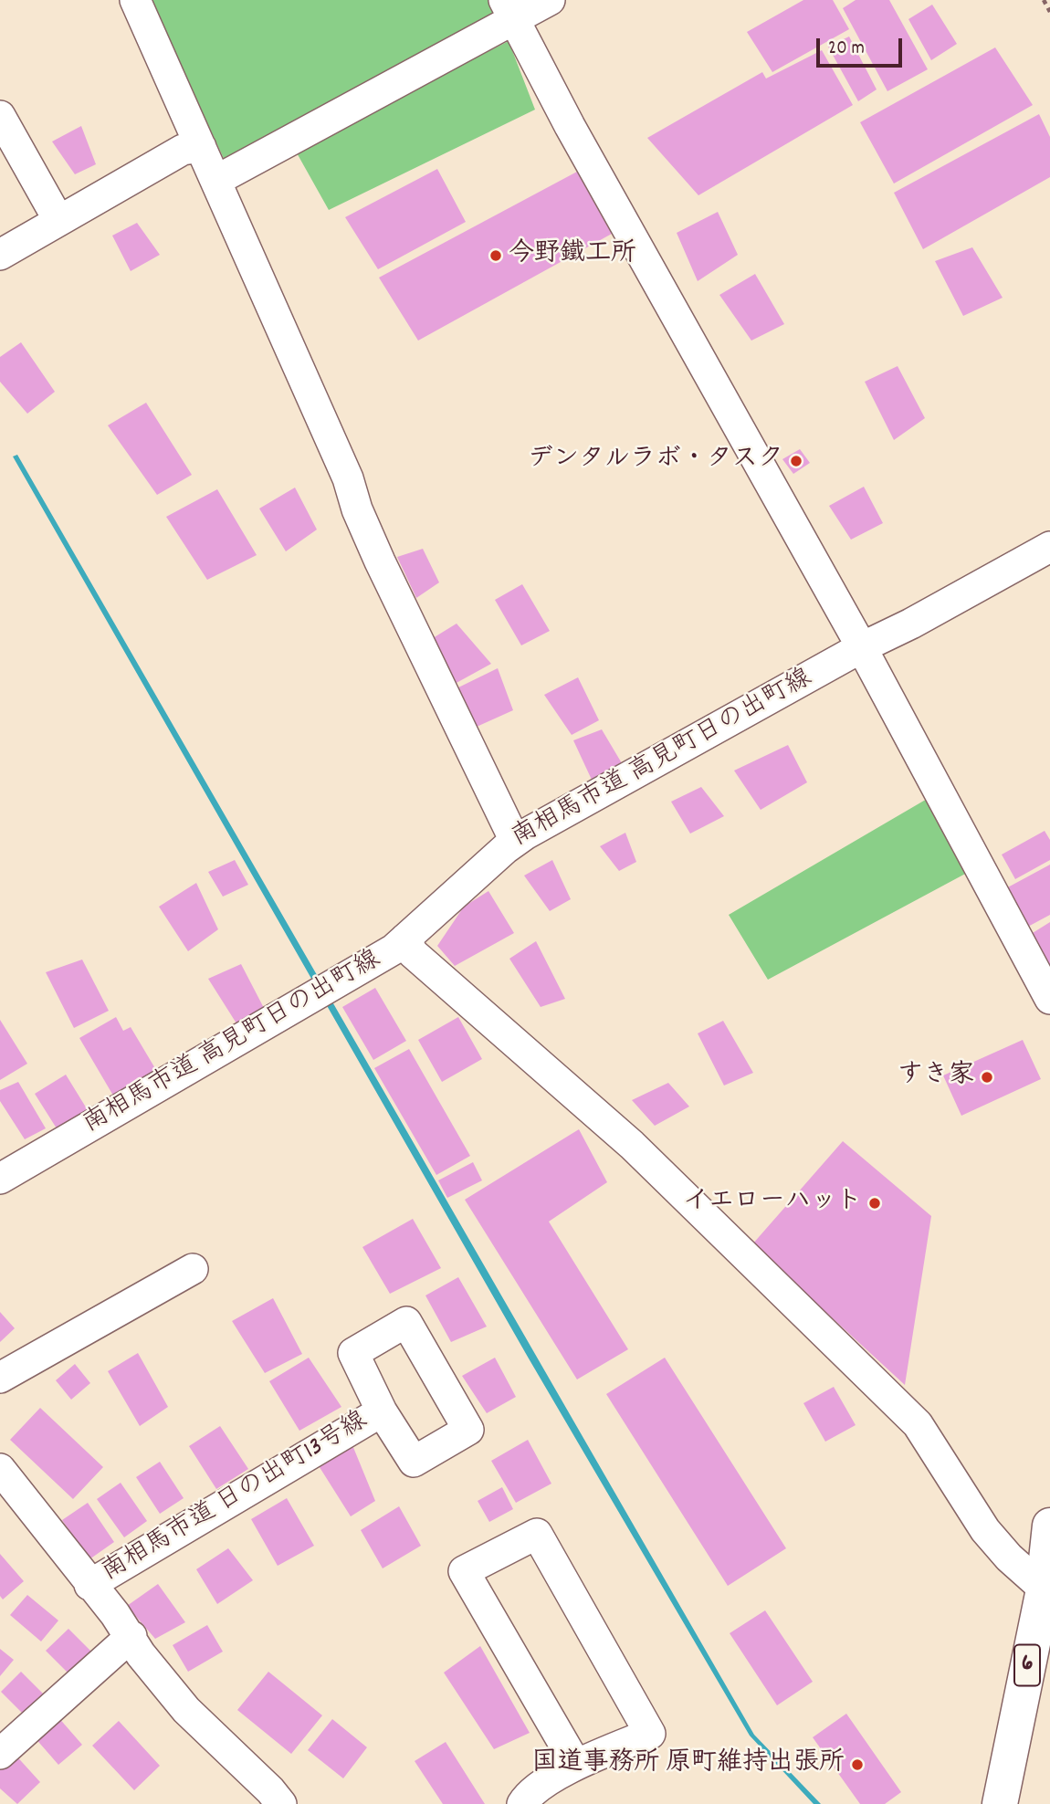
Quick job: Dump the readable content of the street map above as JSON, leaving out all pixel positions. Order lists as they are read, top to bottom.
{
  "streets": {
    "highway": ["6"],
    "street": ["南相馬市道 高見町日の出町線", "南相馬市道 日の出町13号線"]
  },
  "places": [
    "今野鐵工所",
    "デンタルラボ・タスク",
    "すき家",
    "イエローハット",
    "国道事務所 原町維持出張所"
  ],
  "scale_bar": "20 m"
}
